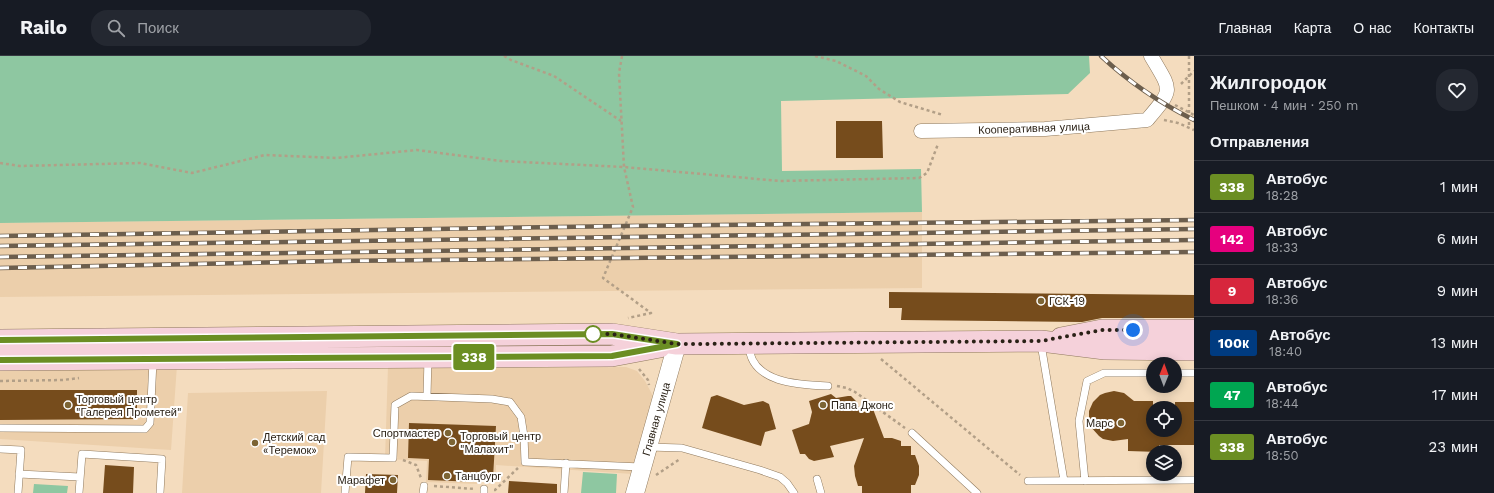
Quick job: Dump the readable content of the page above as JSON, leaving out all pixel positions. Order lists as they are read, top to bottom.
{
  "streets": {
    "street": ["Кооперативная улица", "Главная улица"]
  },
  "places": [
    "ГСК-19",
    "Торговый центр \"Галерея Прометей\"",
    "Папа Джонс",
    "Марс",
    "Спортмастер",
    "Торговый центр \"Малахит\"",
    "Детский сад «Теремок»",
    "Танцбург",
    "Марафет"
  ],
  "lines": ["bus line 338"],
  "north": "top",
  "page": {
    "header": "Railo",
    "search": "Поиск",
    "nav": [
      "Главная",
      "Карта",
      "О нас",
      "Контакты"
    ],
    "on_map": "338",
    "heading": [
      ["Жилгородок", "Пешком · 4 мин · 250 m"],
      "Отправления"
    ],
    "list": [
      {
        "mark": "338",
        "name": "Автобус",
        "note": "18:28",
        "value": "1 мин"
      },
      {
        "mark": "142",
        "name": "Автобус",
        "note": "18:33",
        "value": "6 мин"
      },
      {
        "mark": "9",
        "name": "Автобус",
        "note": "18:36",
        "value": "9 мин"
      },
      {
        "mark": "100к",
        "name": "Автобус",
        "note": "18:40",
        "value": "13 мин"
      },
      {
        "mark": "47",
        "name": "Автобус",
        "note": "18:44",
        "value": "17 мин"
      },
      {
        "mark": "338",
        "name": "Автобус",
        "note": "18:50",
        "value": "23 мин"
      }
    ]
  }
}
